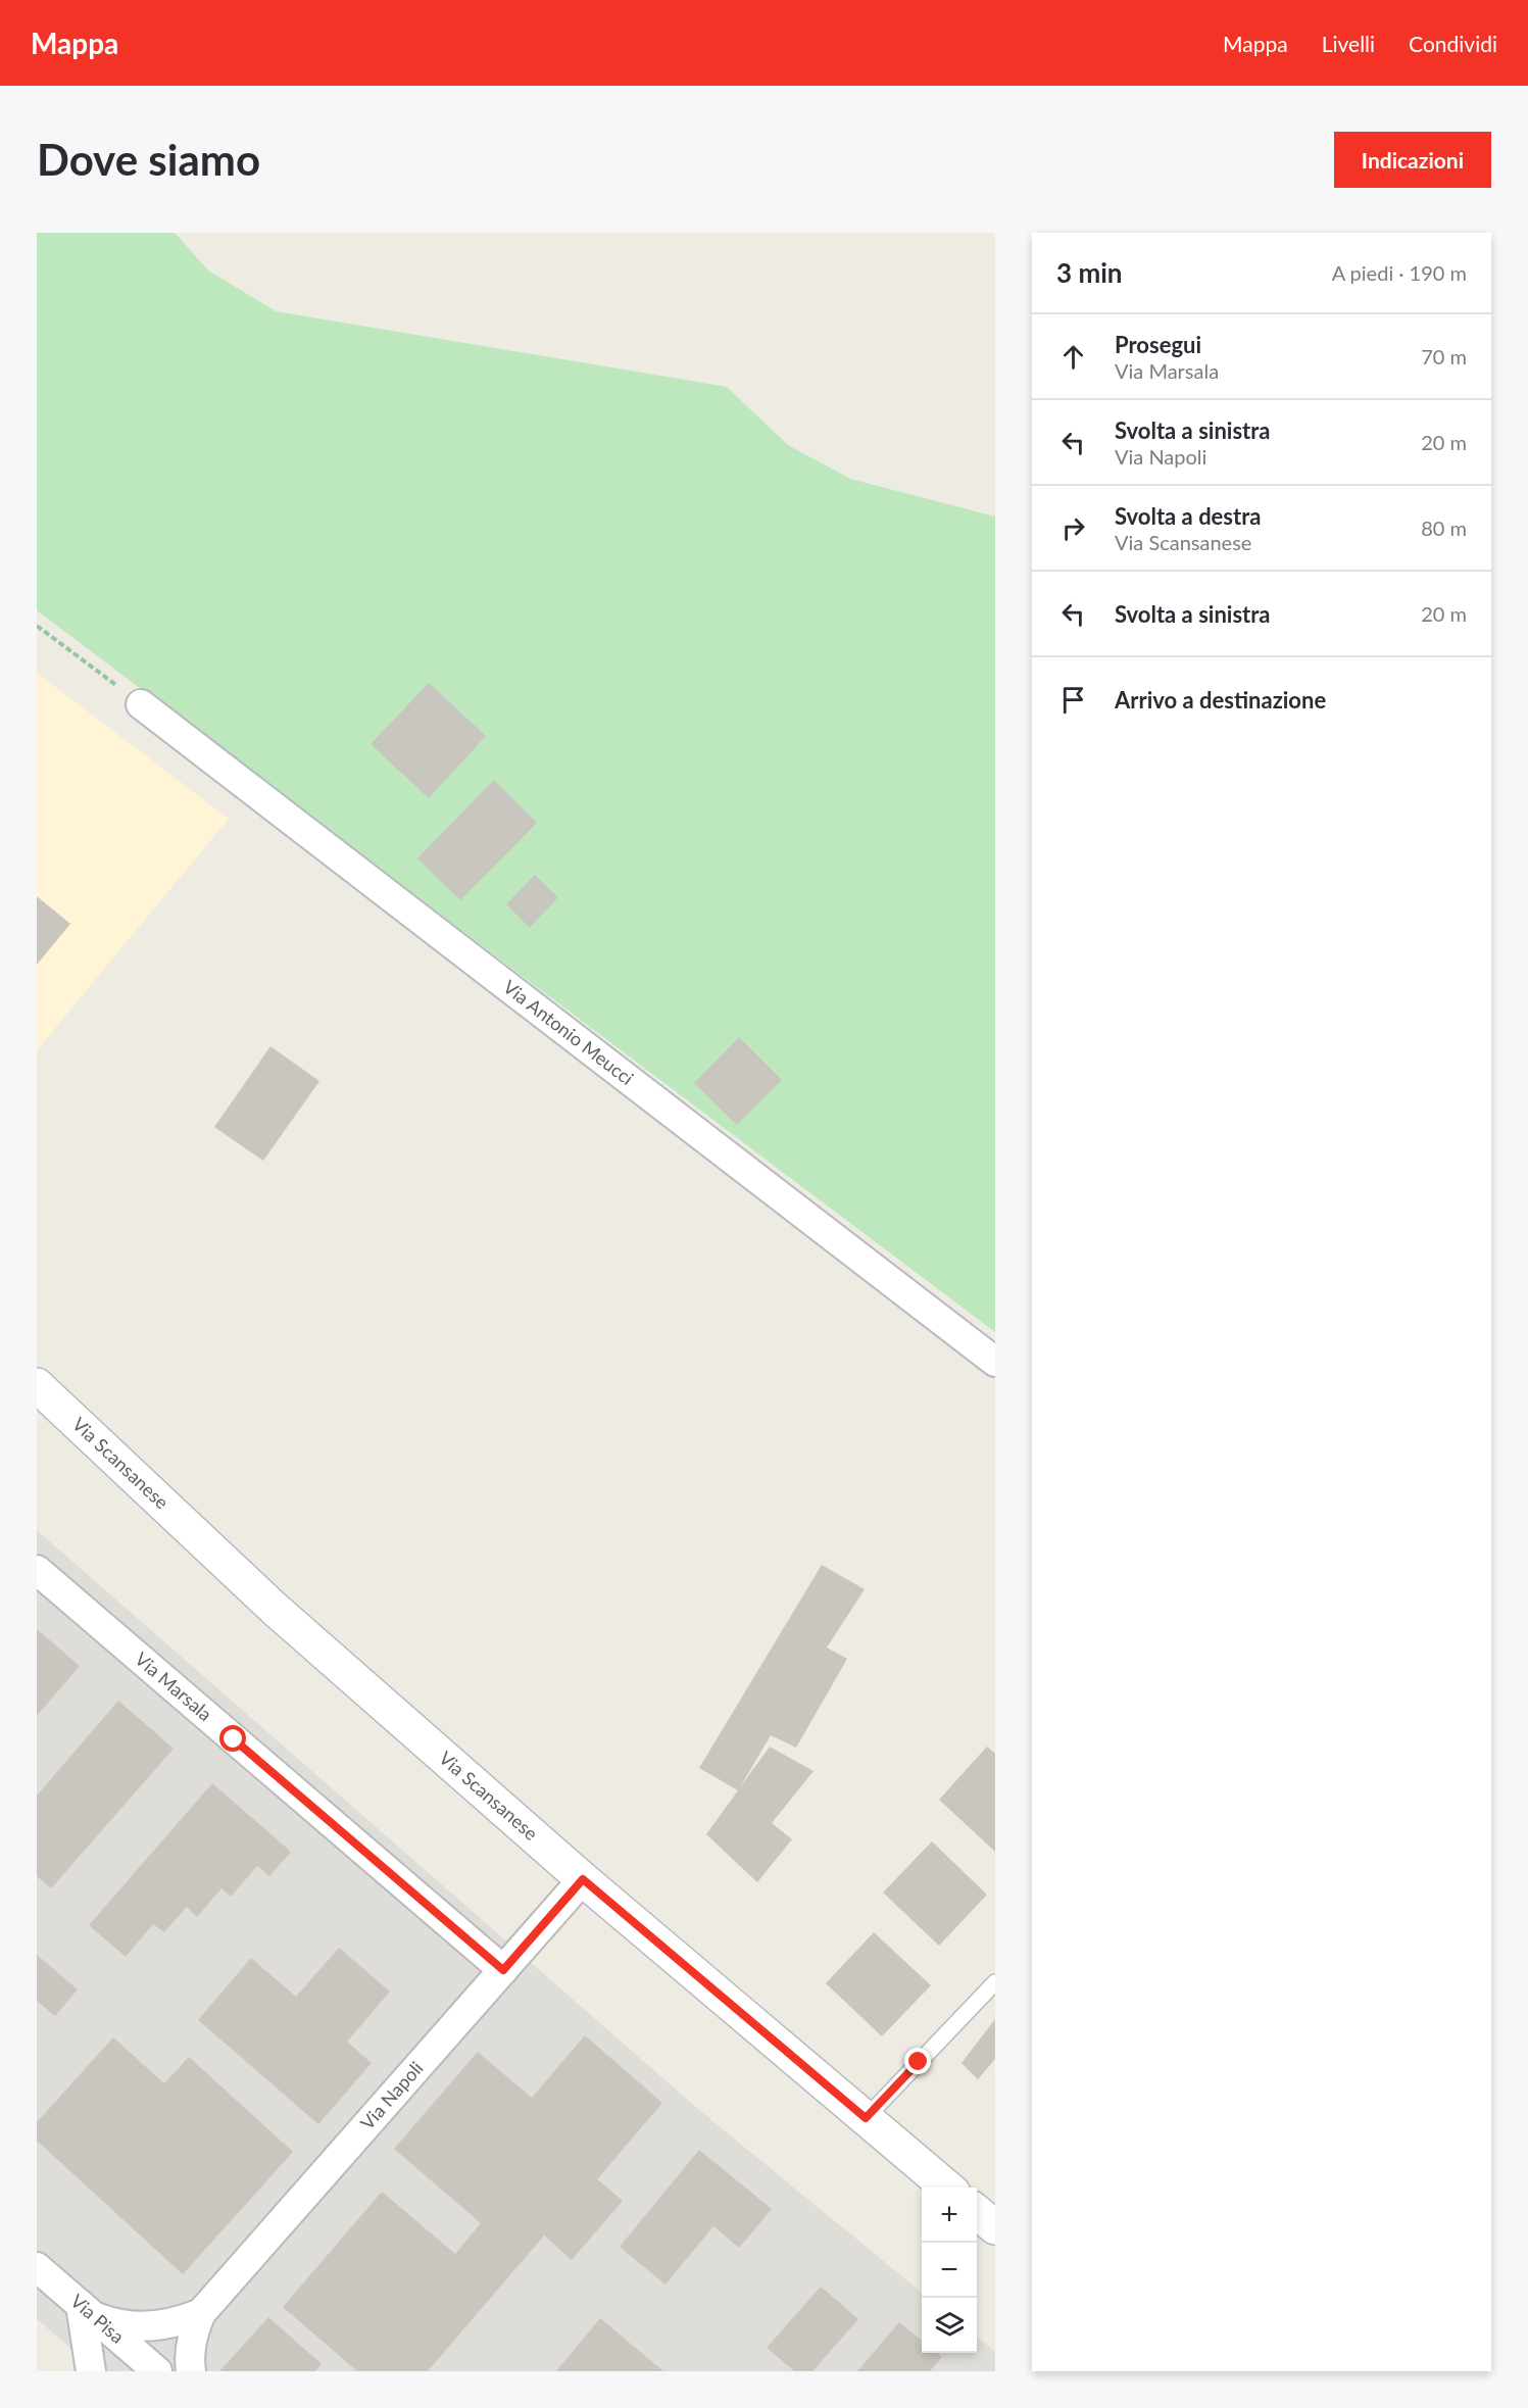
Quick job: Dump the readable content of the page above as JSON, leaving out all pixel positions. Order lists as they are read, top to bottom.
{
  "streets": {
    "main road": ["Via Scansanese"],
    "street": [
      "Via Antonio Meucci",
      "Via Marsala",
      "Via Napoli",
      "Via Pisa"
    ]
  },
  "crossings": [
    ["Via Scansanese", "Via Napoli"],
    ["Via Marsala", "Via Napoli"]
  ],
  "page": {
    "header": "Mappa",
    "nav": ["Mappa", "Livelli", "Condividi"],
    "buttons": "Indicazioni",
    "title": "Dove siamo",
    "heading": ["3 min", "A piedi · 190 m"],
    "list": [
      ["Prosegui", "Via Marsala", "70 m"],
      ["Svolta a sinistra", "Via Napoli", "20 m"],
      ["Svolta a destra", "Via Scansanese", "80 m"],
      ["Svolta a sinistra", "20 m"],
      "Arrivo a destinazione"
    ],
    "map_buttons": ["+", "−"]
  }
}
